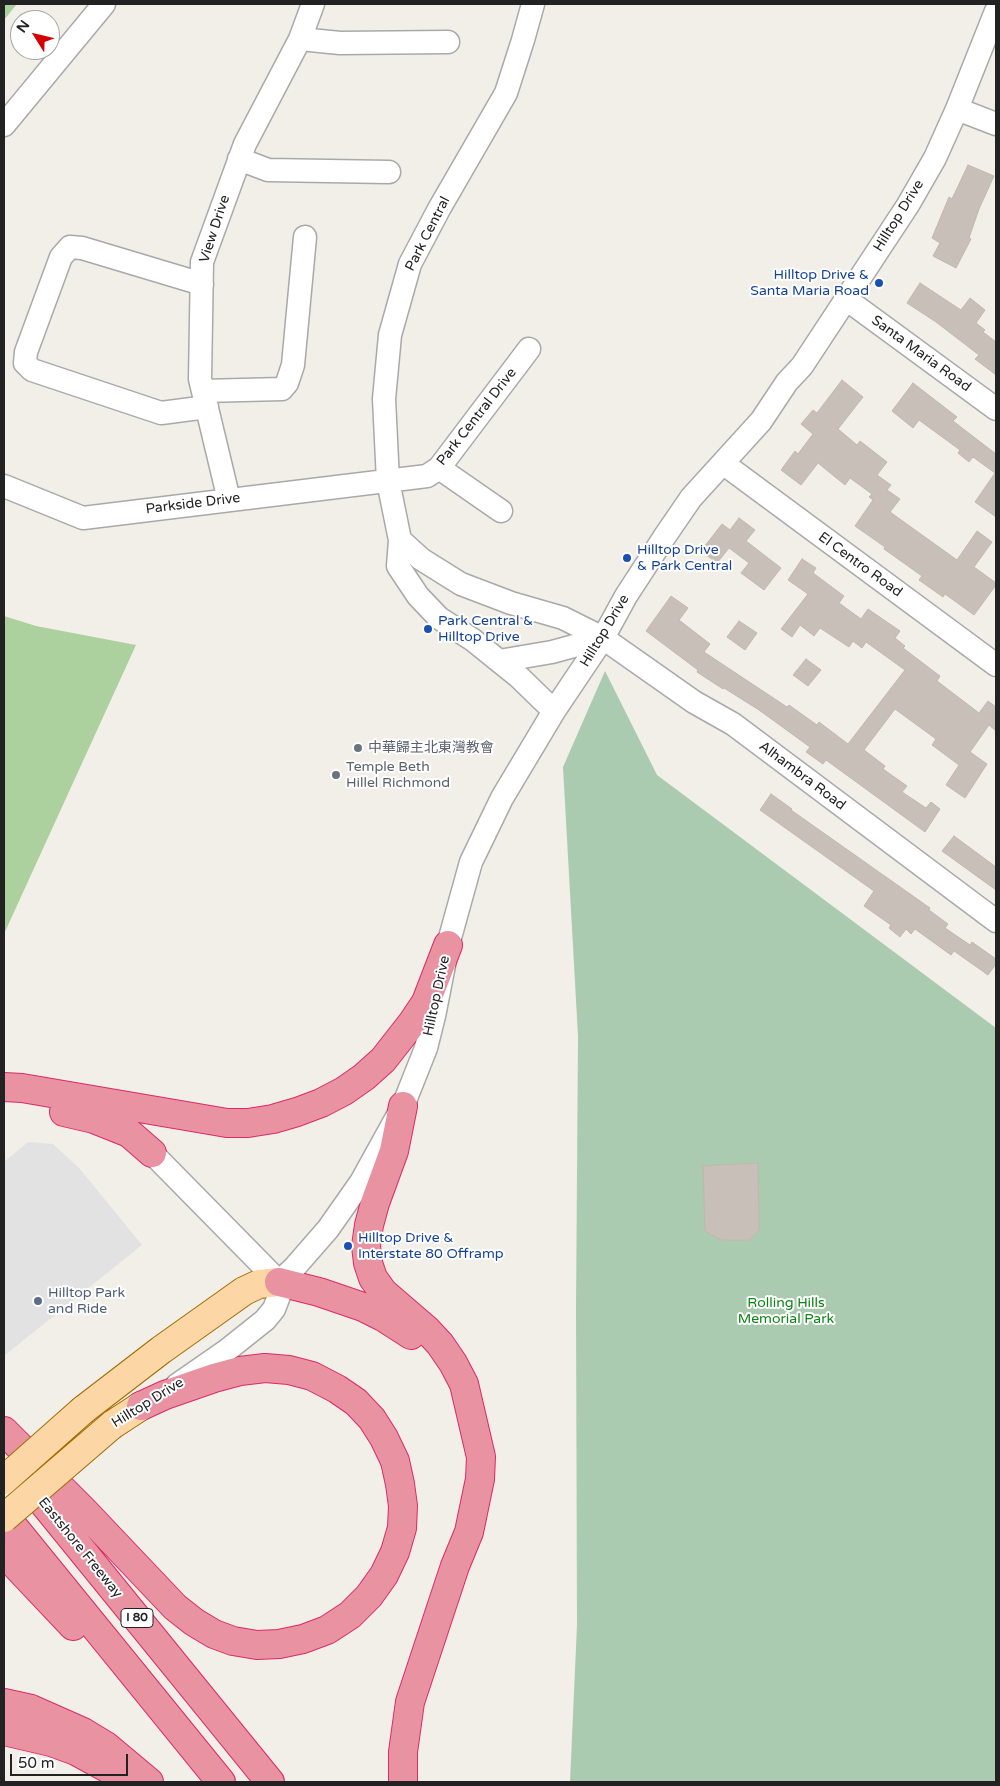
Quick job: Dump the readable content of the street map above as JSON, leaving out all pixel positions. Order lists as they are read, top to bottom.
{
  "streets": {
    "highway": ["Eastshore Freeway", "I 80"],
    "main road": ["Hilltop Drive"],
    "street": [
      "View Drive",
      "Park Central",
      "Santa Maria Road",
      "Park Central Drive",
      "Parkside Drive",
      "El Centro Road",
      "Alhambra Road"
    ]
  },
  "crossings": [
    ["Hilltop Drive", "Park Central"],
    ["Hilltop Drive", "Santa Maria Road"],
    ["Hilltop Drive", "El Centro Road"],
    ["Hilltop Drive", "Alhambra Road"],
    ["Hilltop Drive", "I 80"],
    ["View Drive", "Parkside Drive"],
    ["Park Central", "Park Central Drive"],
    ["Park Central", "Parkside Drive"],
    ["Park Central Drive", "Parkside Drive"]
  ],
  "parks": ["Rolling Hills Memorial Park"],
  "places": [
    "Hilltop Drive & Santa Maria Road",
    "Hilltop Drive & Park Central",
    "Park Central & Hilltop Drive",
    "中華歸主北東灣教會",
    "Temple Beth Hillel Richmond",
    "Hilltop Drive & Interstate 80 Offramp",
    "Hilltop Park and Ride"
  ],
  "scale_bar": "50 m",
  "north": "top left"
}
